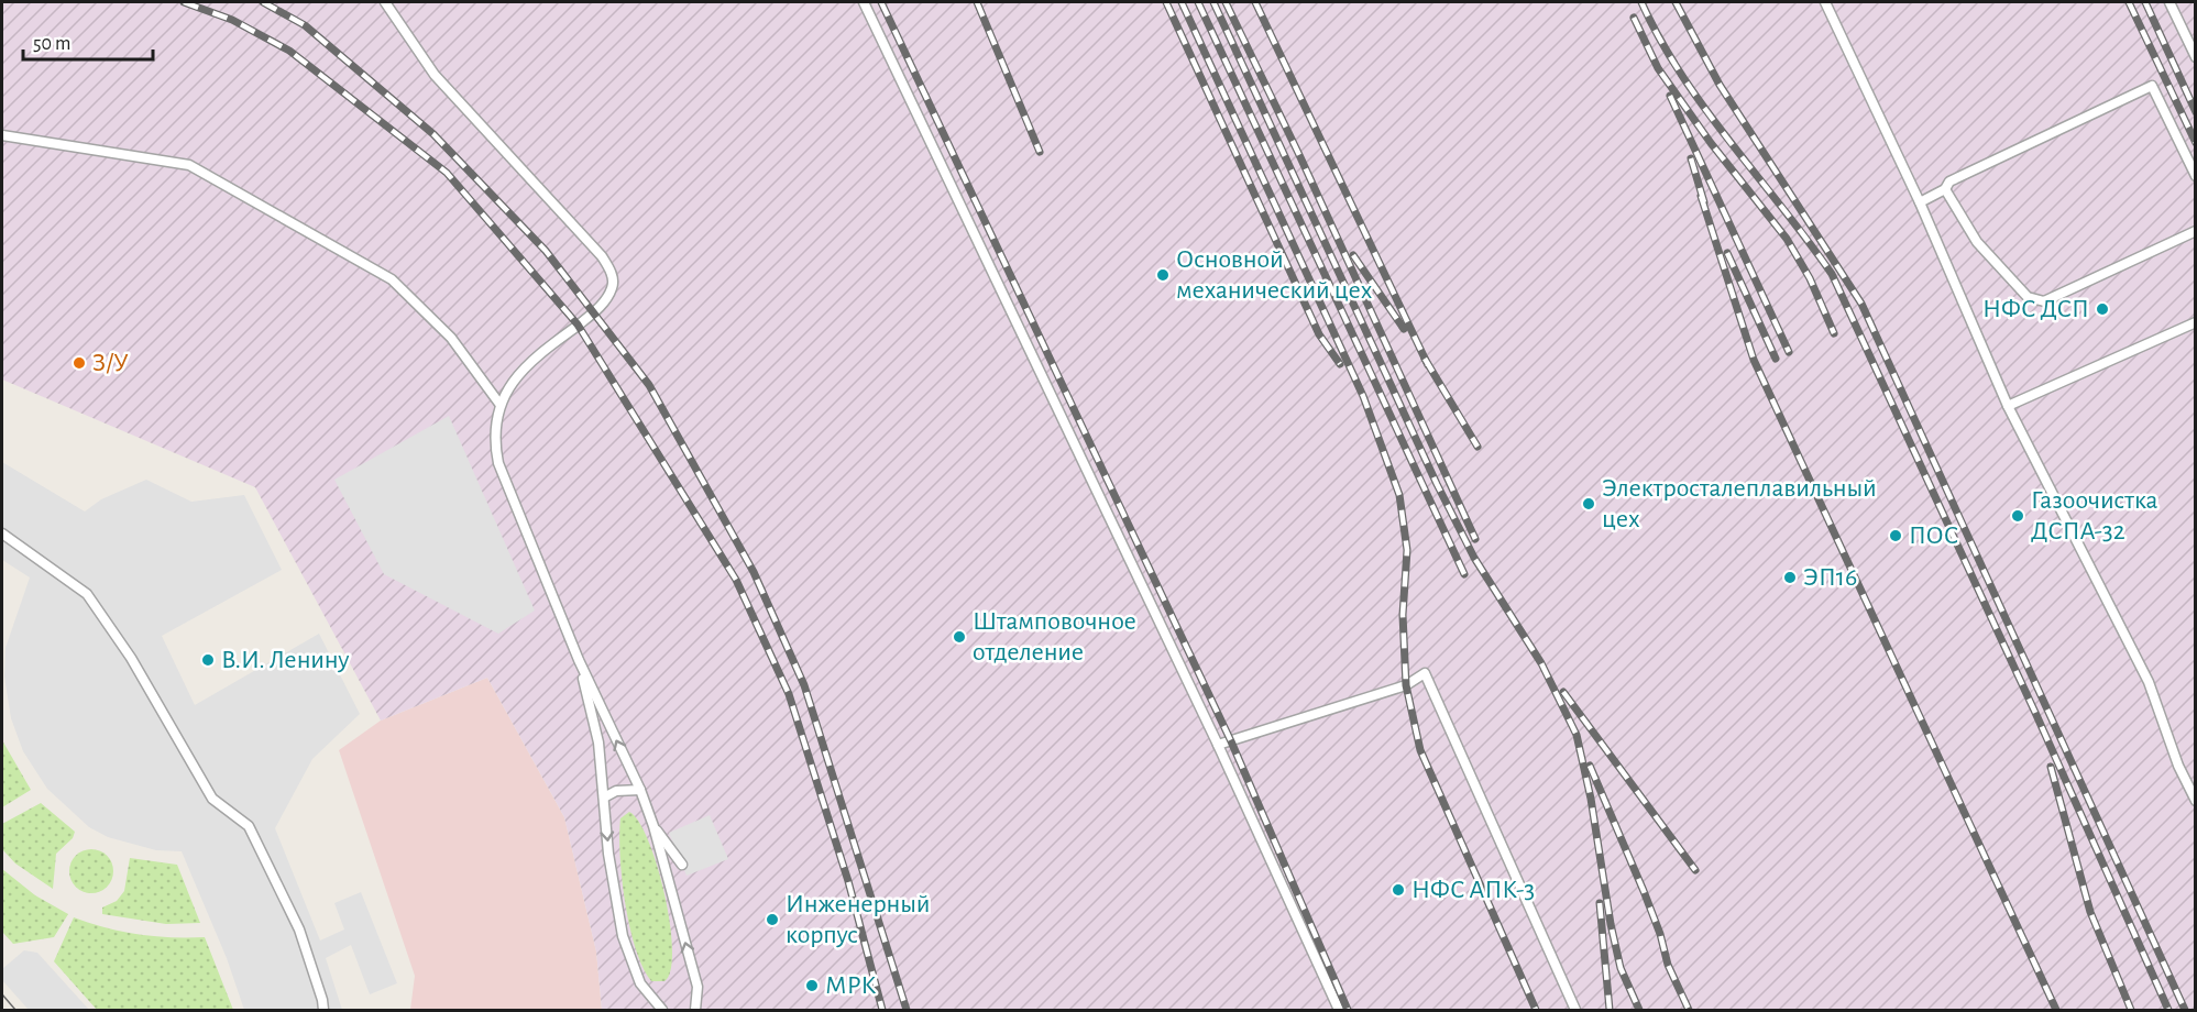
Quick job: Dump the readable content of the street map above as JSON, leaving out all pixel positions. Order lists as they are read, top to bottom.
{
  "places": [
    "Основной механический цех",
    "НФС ДСП",
    "З/У",
    "Электросталеплавильный цех",
    "Газоочистка ДСПА-32",
    "ПОС",
    "ЭП16",
    "Штамповочное отделение",
    "В.И. Ленину",
    "НФС АПК-3",
    "Инженерный корпус",
    "МРК"
  ],
  "scale_bar": "50 m"
}
